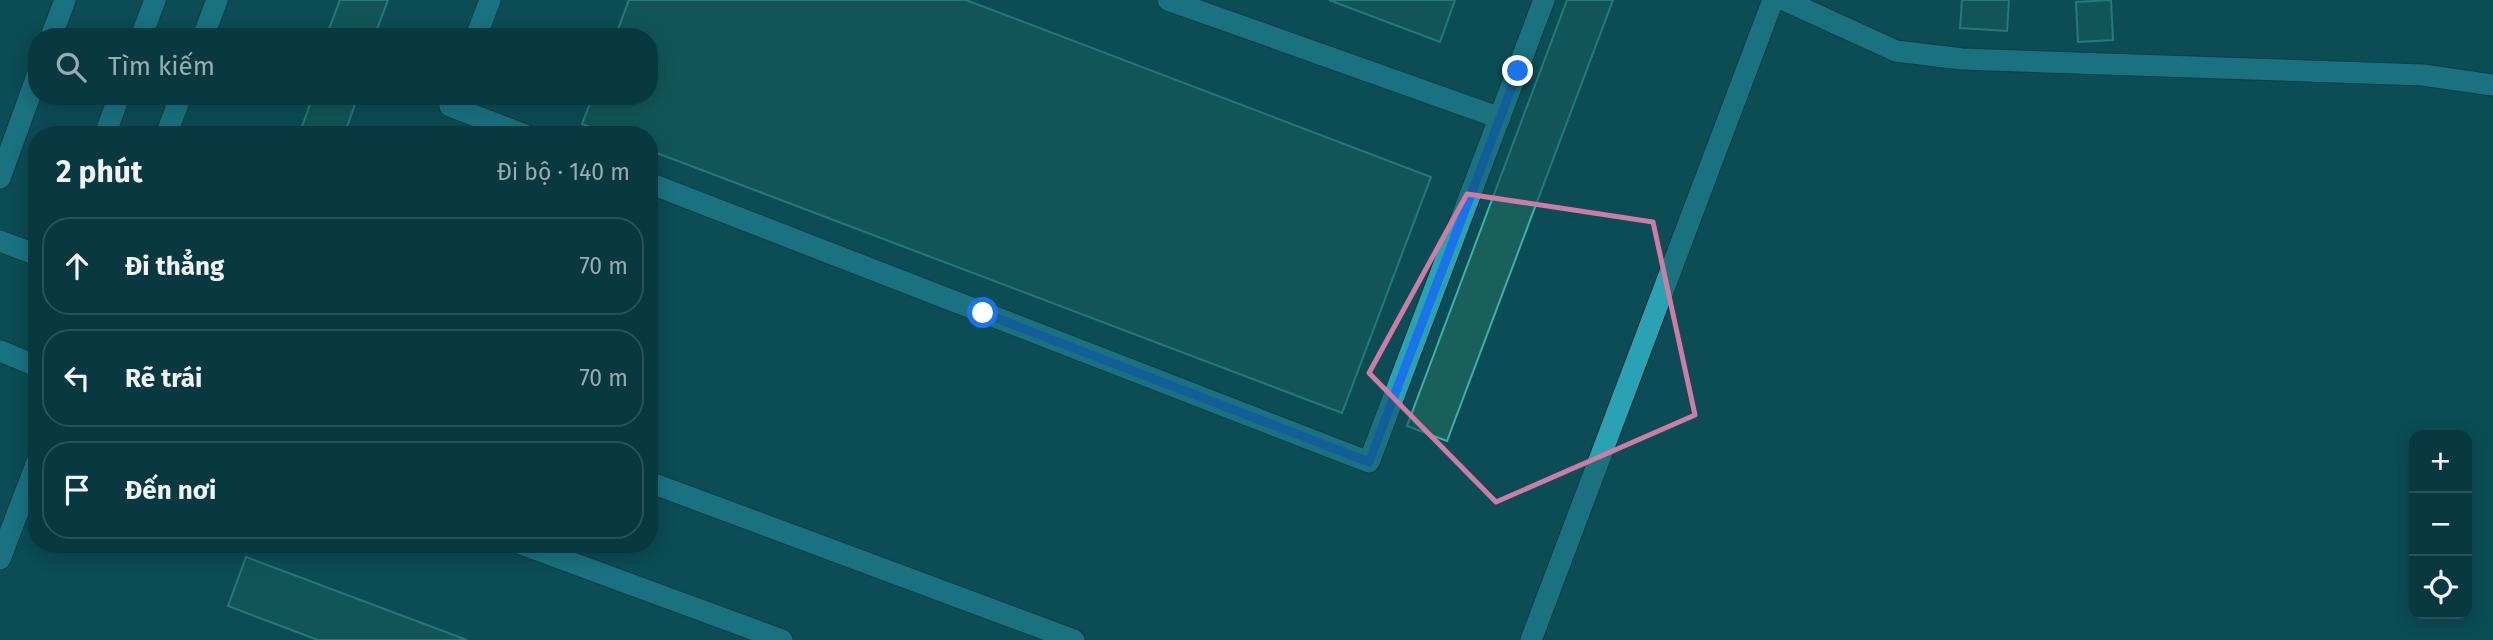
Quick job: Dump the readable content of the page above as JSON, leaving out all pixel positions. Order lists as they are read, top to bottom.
{
  "page": {
    "search": "Tìm kiếm",
    "heading": ["2 phút", "Đi bộ · 140 m"],
    "list": [
      ["Đi thẳng", "70 m"],
      ["Rẽ trái", "70 m"],
      "Đến nơi"
    ],
    "map_buttons": ["+", "−"]
  }
}
